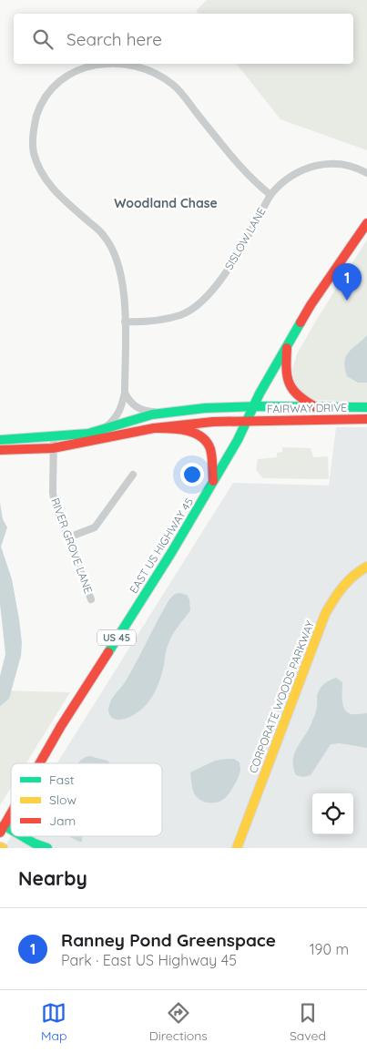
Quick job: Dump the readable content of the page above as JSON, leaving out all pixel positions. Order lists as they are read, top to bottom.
{
  "streets": {
    "main road": [
      "FAIRWAY DRIVE",
      "EAST US HIGHWAY 45",
      "US 45",
      "CORPORATE WOODS PARKWAY"
    ],
    "street": ["SISLOW LANE", "RIVER GROVE LANE"]
  },
  "crossings": [
    ["FAIRWAY DRIVE", "RIVER GROVE LANE"],
    ["FAIRWAY DRIVE", "EAST US HIGHWAY 45"]
  ],
  "districts": ["Woodland Chase"],
  "legend": ["Fast", "Slow", "Jam"],
  "page": {
    "search": "Search here",
    "pins": "1",
    "heading": "Nearby",
    "list": [
      {
        "mark": "1",
        "name": "Ranney Pond Greenspace",
        "note": "Park · East US Highway 45",
        "value": "190 m"
      }
    ],
    "nav": ["Map", "Directions", "Saved"]
  }
}
